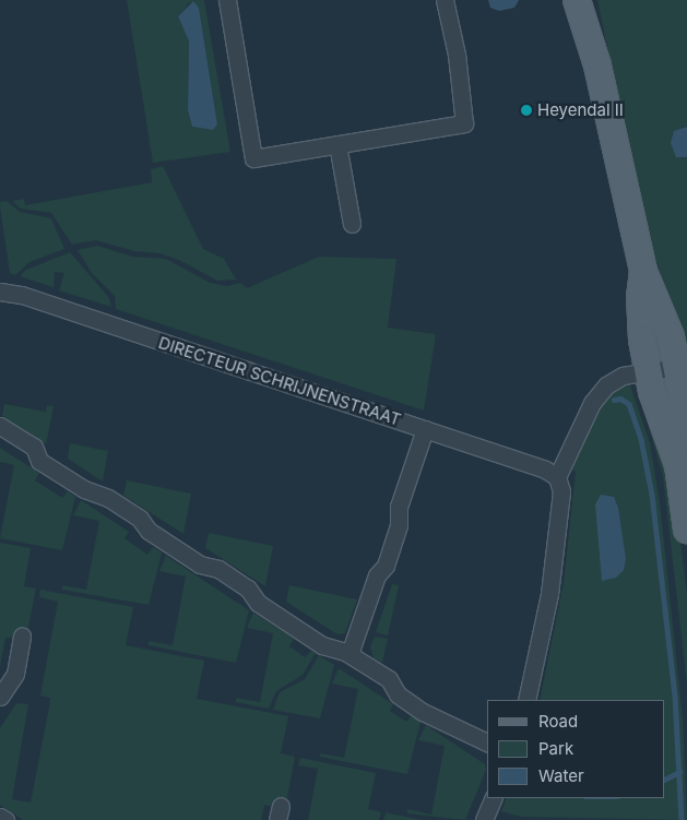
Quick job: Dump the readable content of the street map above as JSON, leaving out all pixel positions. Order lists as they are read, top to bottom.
{
  "streets": {
    "street": ["DIRECTEUR SCHRIJNENSTRAAT"]
  },
  "places": ["Heyendal II"],
  "legend": ["Road", "Park", "Water"]
}
